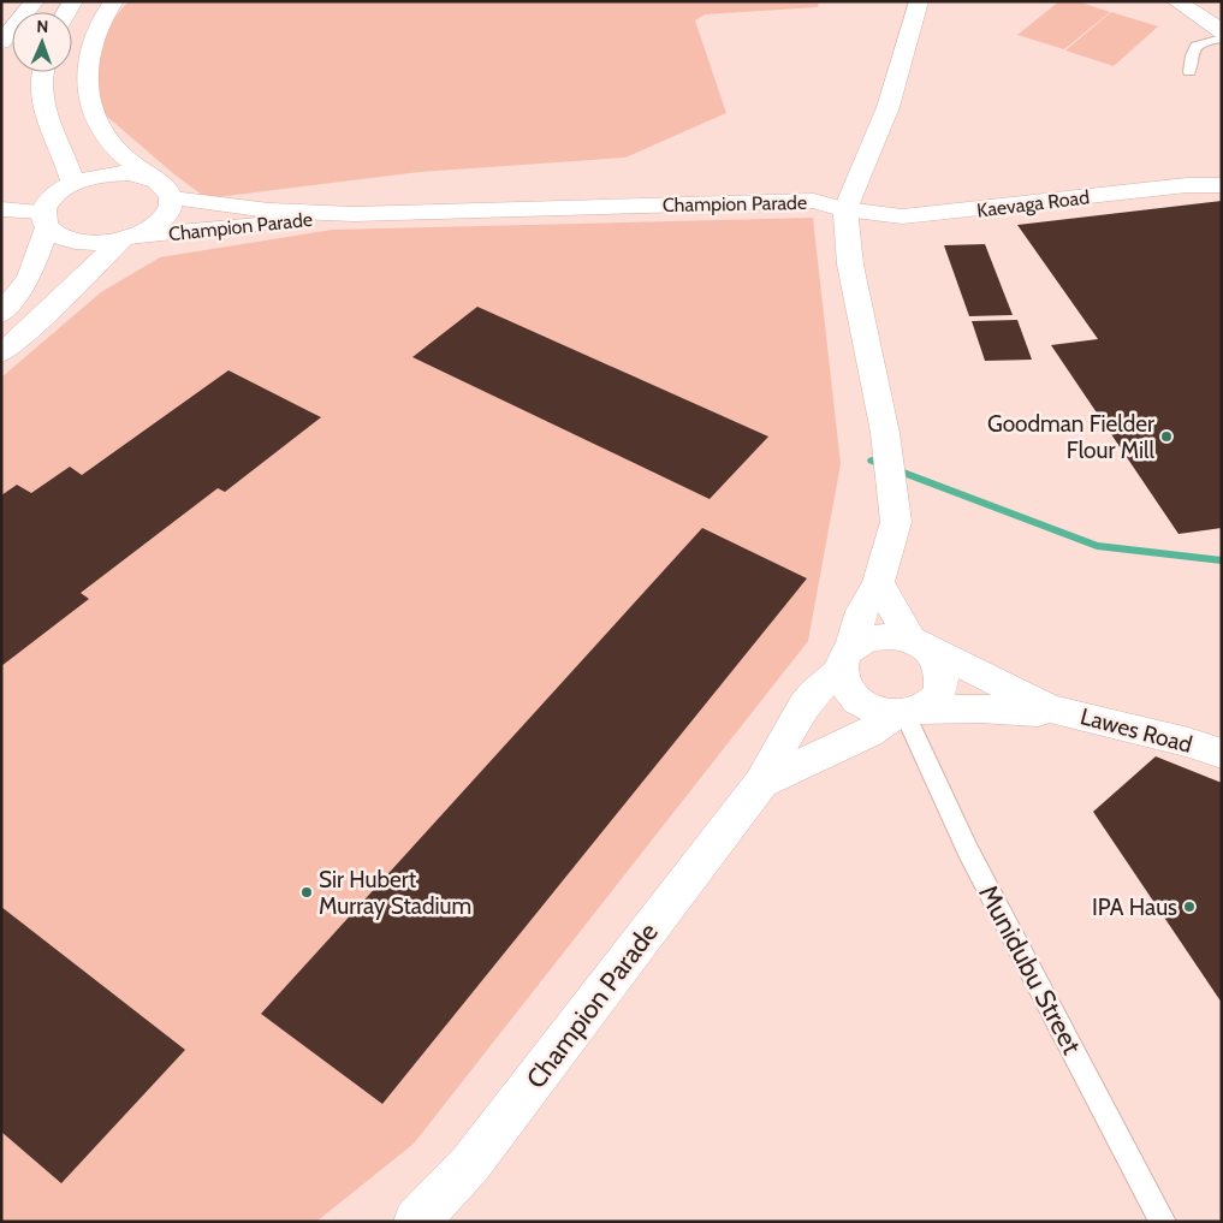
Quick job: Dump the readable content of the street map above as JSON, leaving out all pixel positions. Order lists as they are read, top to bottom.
{
  "streets": {
    "main road": ["Champion Parade", "Kaevaga Road", "Lawes Road"],
    "lane": ["Munidubu Street"]
  },
  "crossings": [
    ["Champion Parade", "Kaevaga Road"],
    ["Champion Parade", "Lawes Road"],
    ["Champion Parade", "Munidubu Street"],
    ["Lawes Road", "Munidubu Street"]
  ],
  "places": ["Goodman Fielder Flour Mill", "Sir Hubert Murray Stadium", "IPA Haus"],
  "north": "top"
}
